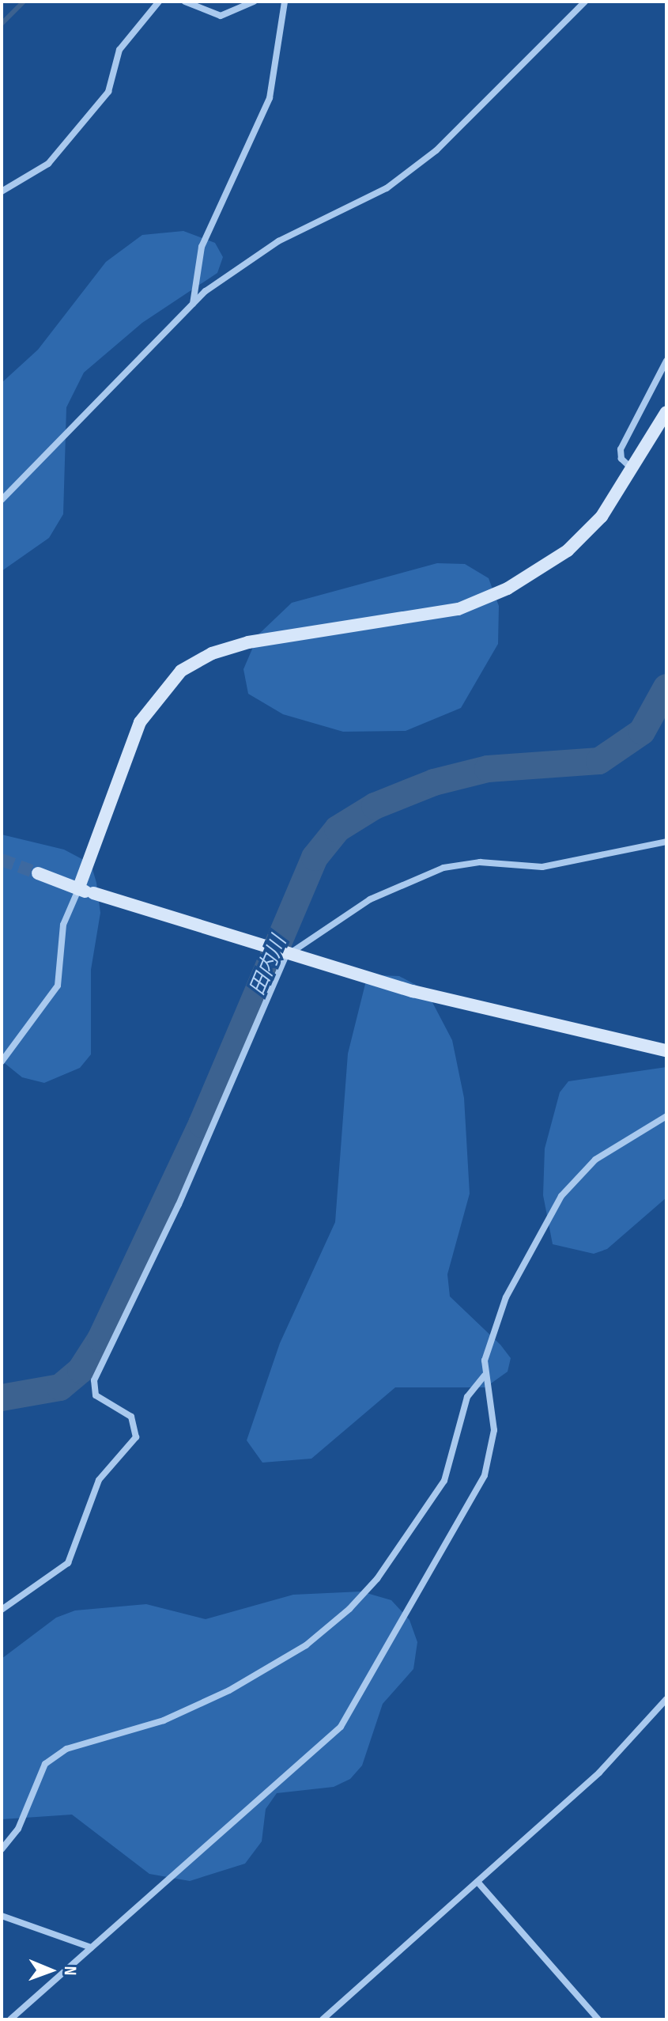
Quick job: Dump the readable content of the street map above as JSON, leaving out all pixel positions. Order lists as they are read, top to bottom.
{
  "water": ["田内川"],
  "north": "right"
}
